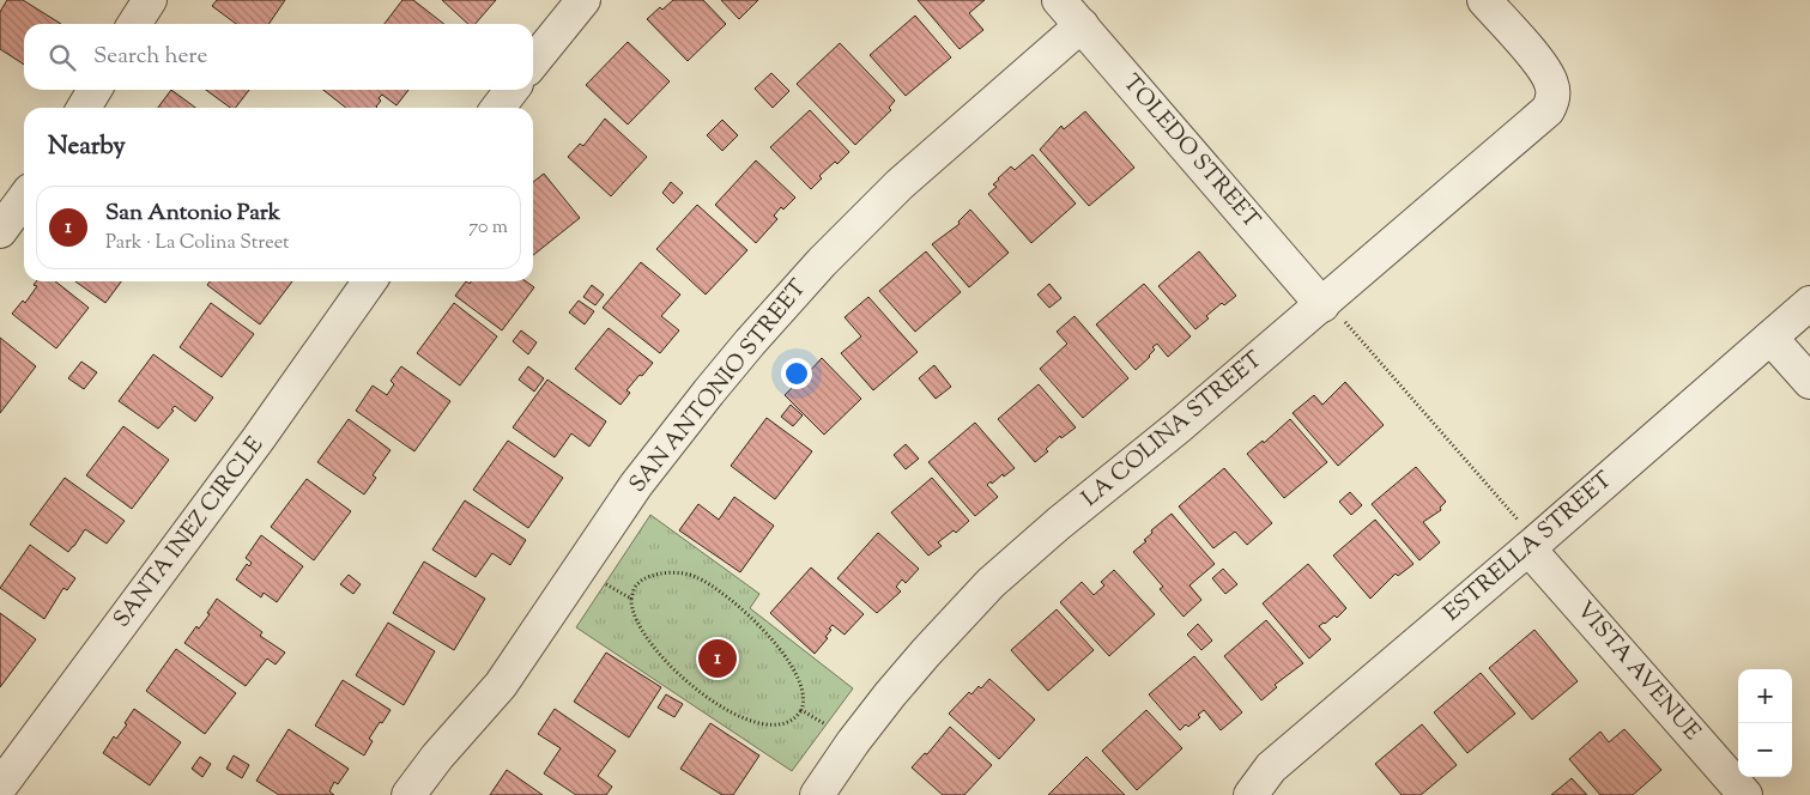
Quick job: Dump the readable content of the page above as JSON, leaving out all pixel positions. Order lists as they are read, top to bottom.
{
  "streets": {
    "street": [
      "TOLEDO STREET",
      "SAN ANTONIO STREET",
      "LA COLINA STREET",
      "SANTA INEZ CIRCLE",
      "ESTRELLA STREET",
      "VISTA AVENUE"
    ]
  },
  "crossings": [
    ["TOLEDO STREET", "SAN ANTONIO STREET"],
    ["TOLEDO STREET", "LA COLINA STREET"],
    ["ESTRELLA STREET", "VISTA AVENUE"]
  ],
  "page": {
    "search": "Search here",
    "heading": "Nearby",
    "list": [
      {
        "mark": "1",
        "name": "San Antonio Park",
        "note": "Park · La Colina Street",
        "value": "70 m"
      }
    ],
    "pins": "1",
    "map_buttons": ["+", "−"]
  }
}
